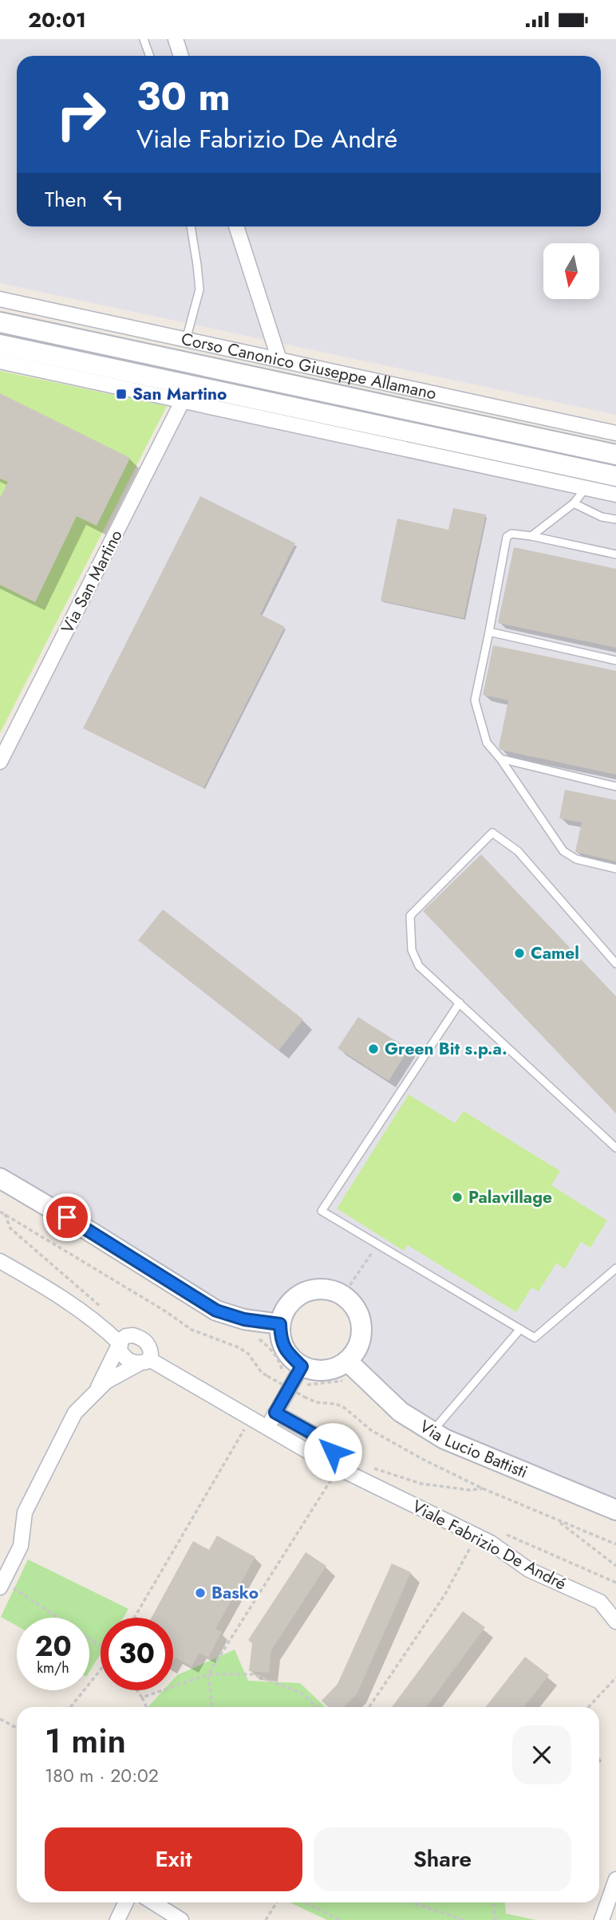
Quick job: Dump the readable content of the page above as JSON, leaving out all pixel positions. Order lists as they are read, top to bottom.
{
  "streets": {
    "main road": ["Corso Canonico Giuseppe Allamano", "Via Lucio Battisti"],
    "street": ["Via San Martino", "Viale Fabrizio De André"]
  },
  "places": {
    "transit": ["San Martino"],
    "other": [
      "Camel",
      "Green Bit s.p.a.",
      "Palavillage",
      "Basko"
    ]
  },
  "north": "bottom",
  "page": {
    "status": "20:01",
    "turn": ["30 m", "Viale Fabrizio De André"],
    "then": "Then",
    "speed": "20 km/h",
    "limit": "30",
    "heading": ["1 min", "180 m · 20:02"],
    "buttons": ["Exit", "Share"]
  }
}
